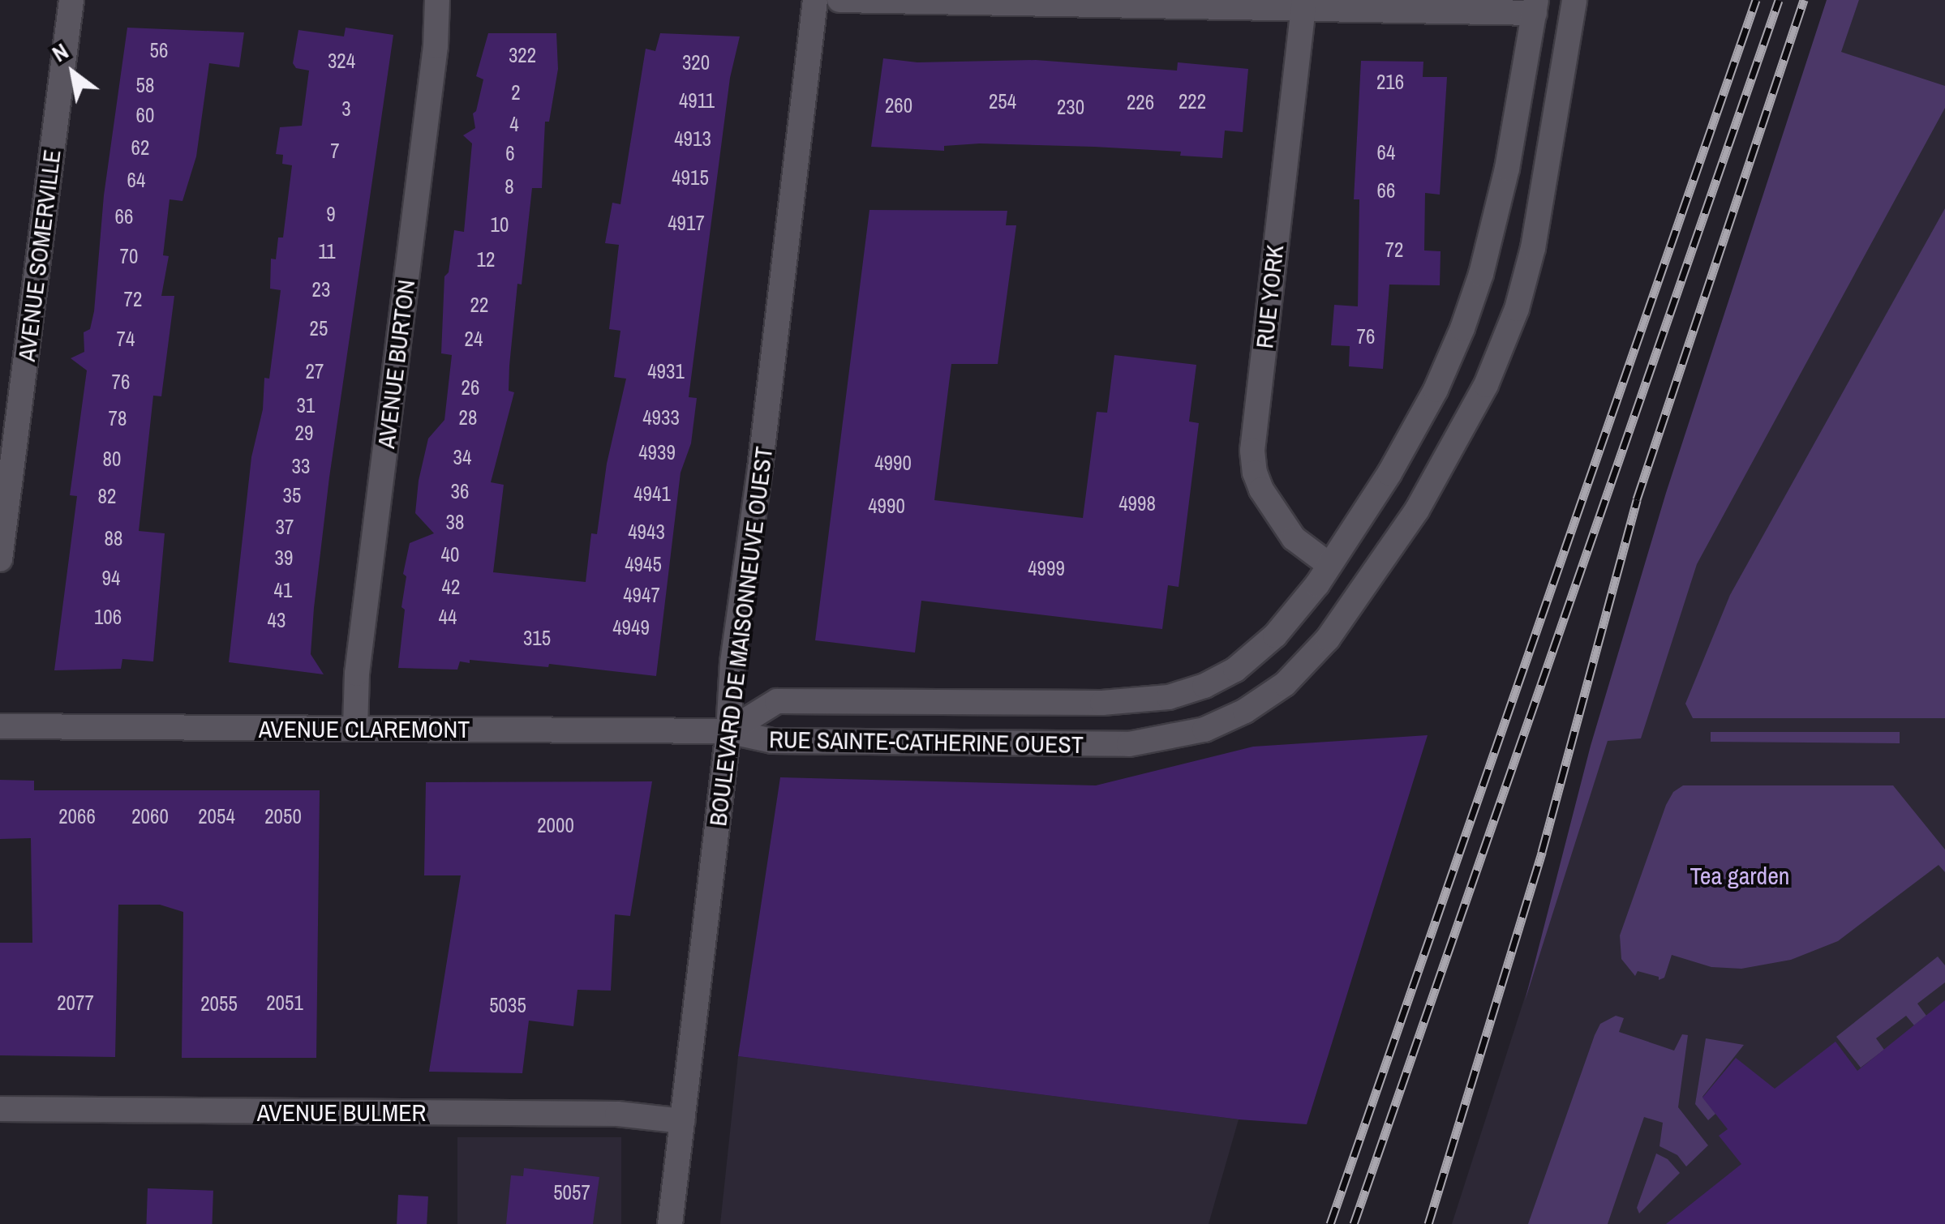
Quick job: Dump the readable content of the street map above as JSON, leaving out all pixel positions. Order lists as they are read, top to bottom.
{
  "streets": {
    "street": [
      "AVENUE SOMERVILLE",
      "RUE YORK",
      "AVENUE BURTON",
      "BOULEVARD DE MAISONNEUVE OUEST",
      "AVENUE CLAREMONT",
      "RUE SAINTE-CATHERINE OUEST",
      "AVENUE BULMER"
    ]
  },
  "crossings": [
    ["RUE YORK", "RUE SAINTE-CATHERINE OUEST"],
    ["AVENUE BURTON", "AVENUE CLAREMONT"],
    ["BOULEVARD DE MAISONNEUVE OUEST", "AVENUE CLAREMONT"],
    ["BOULEVARD DE MAISONNEUVE OUEST", "RUE SAINTE-CATHERINE OUEST"],
    ["BOULEVARD DE MAISONNEUVE OUEST", "AVENUE BULMER"],
    ["AVENUE CLAREMONT", "RUE SAINTE-CATHERINE OUEST"]
  ],
  "parks": ["Tea garden"],
  "house_numbers": [
    "56",
    "322",
    "324",
    "320",
    "216",
    "58",
    "2",
    "4911",
    "254",
    "222",
    "226",
    "260",
    "230",
    "3",
    "60",
    "4",
    "4913",
    "62",
    "7",
    "64",
    "6",
    "4915",
    "64",
    "8",
    "66",
    "9",
    "66",
    "4917",
    "10",
    "72",
    "11",
    "70",
    "12",
    "23",
    "72",
    "22",
    "25",
    "76",
    "74",
    "24",
    "27",
    "4931",
    "76",
    "26",
    "31",
    "28",
    "4933",
    "78",
    "29",
    "4939",
    "34",
    "80",
    "4990",
    "33",
    "36",
    "4941",
    "35",
    "82",
    "4998",
    "4990",
    "38",
    "37",
    "4943",
    "88",
    "40",
    "39",
    "4945",
    "4999",
    "94",
    "42",
    "41",
    "4947",
    "106",
    "44",
    "43",
    "4949",
    "315",
    "2066",
    "2060",
    "2054",
    "2050",
    "2000",
    "2077",
    "2051",
    "2055",
    "5035",
    "5057"
  ],
  "north": "top left"
}
